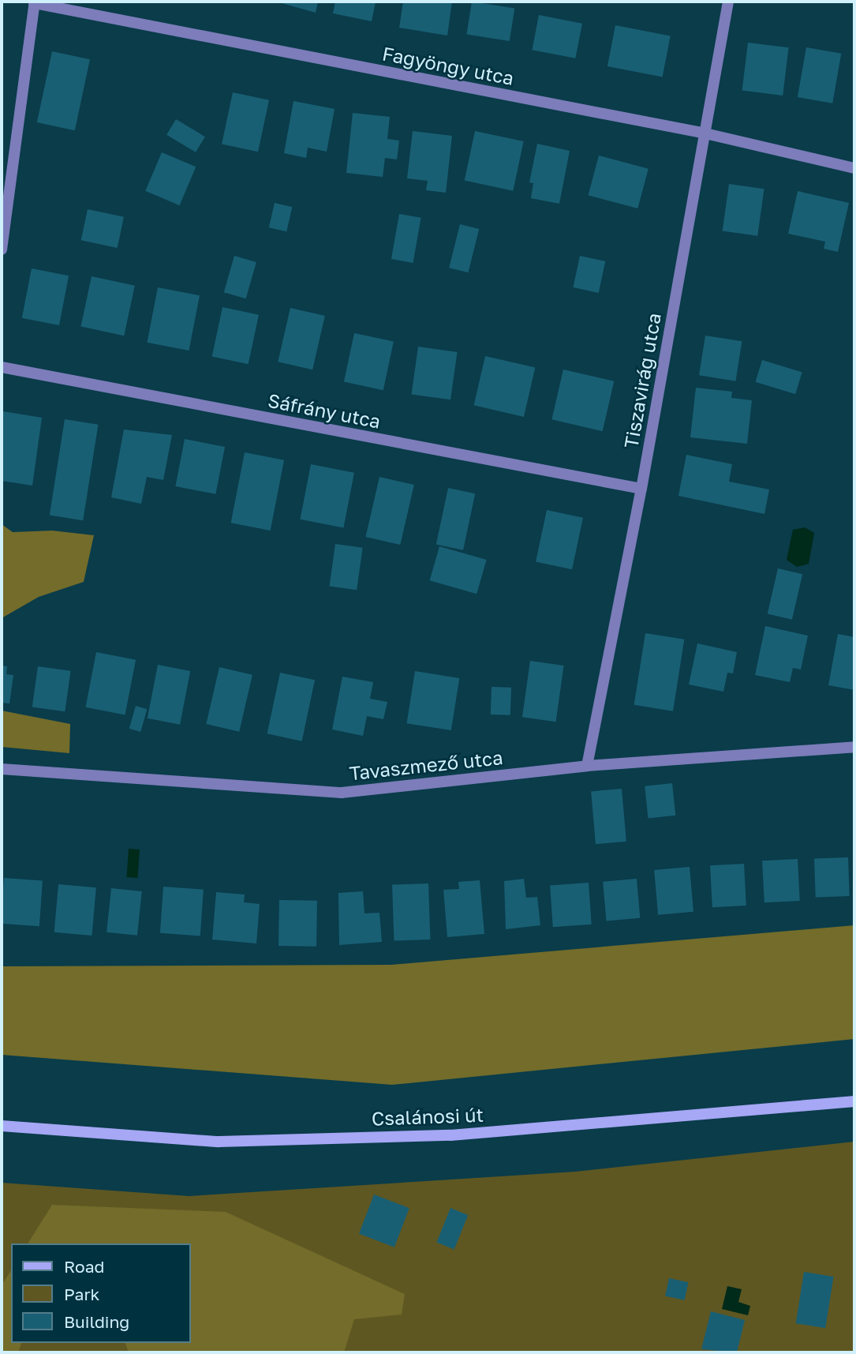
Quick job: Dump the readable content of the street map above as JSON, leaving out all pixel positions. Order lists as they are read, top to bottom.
{
  "streets": {
    "street": [
      "Fagyöngy utca",
      "Tiszavirág utca",
      "Sáfrány utca",
      "Tavaszmező utca",
      "Csalánosi út"
    ]
  },
  "crossings": [
    ["Fagyöngy utca", "Tiszavirág utca"],
    ["Tiszavirág utca", "Sáfrány utca"],
    ["Tiszavirág utca", "Tavaszmező utca"]
  ],
  "legend": ["Road", "Park", "Building"]
}
